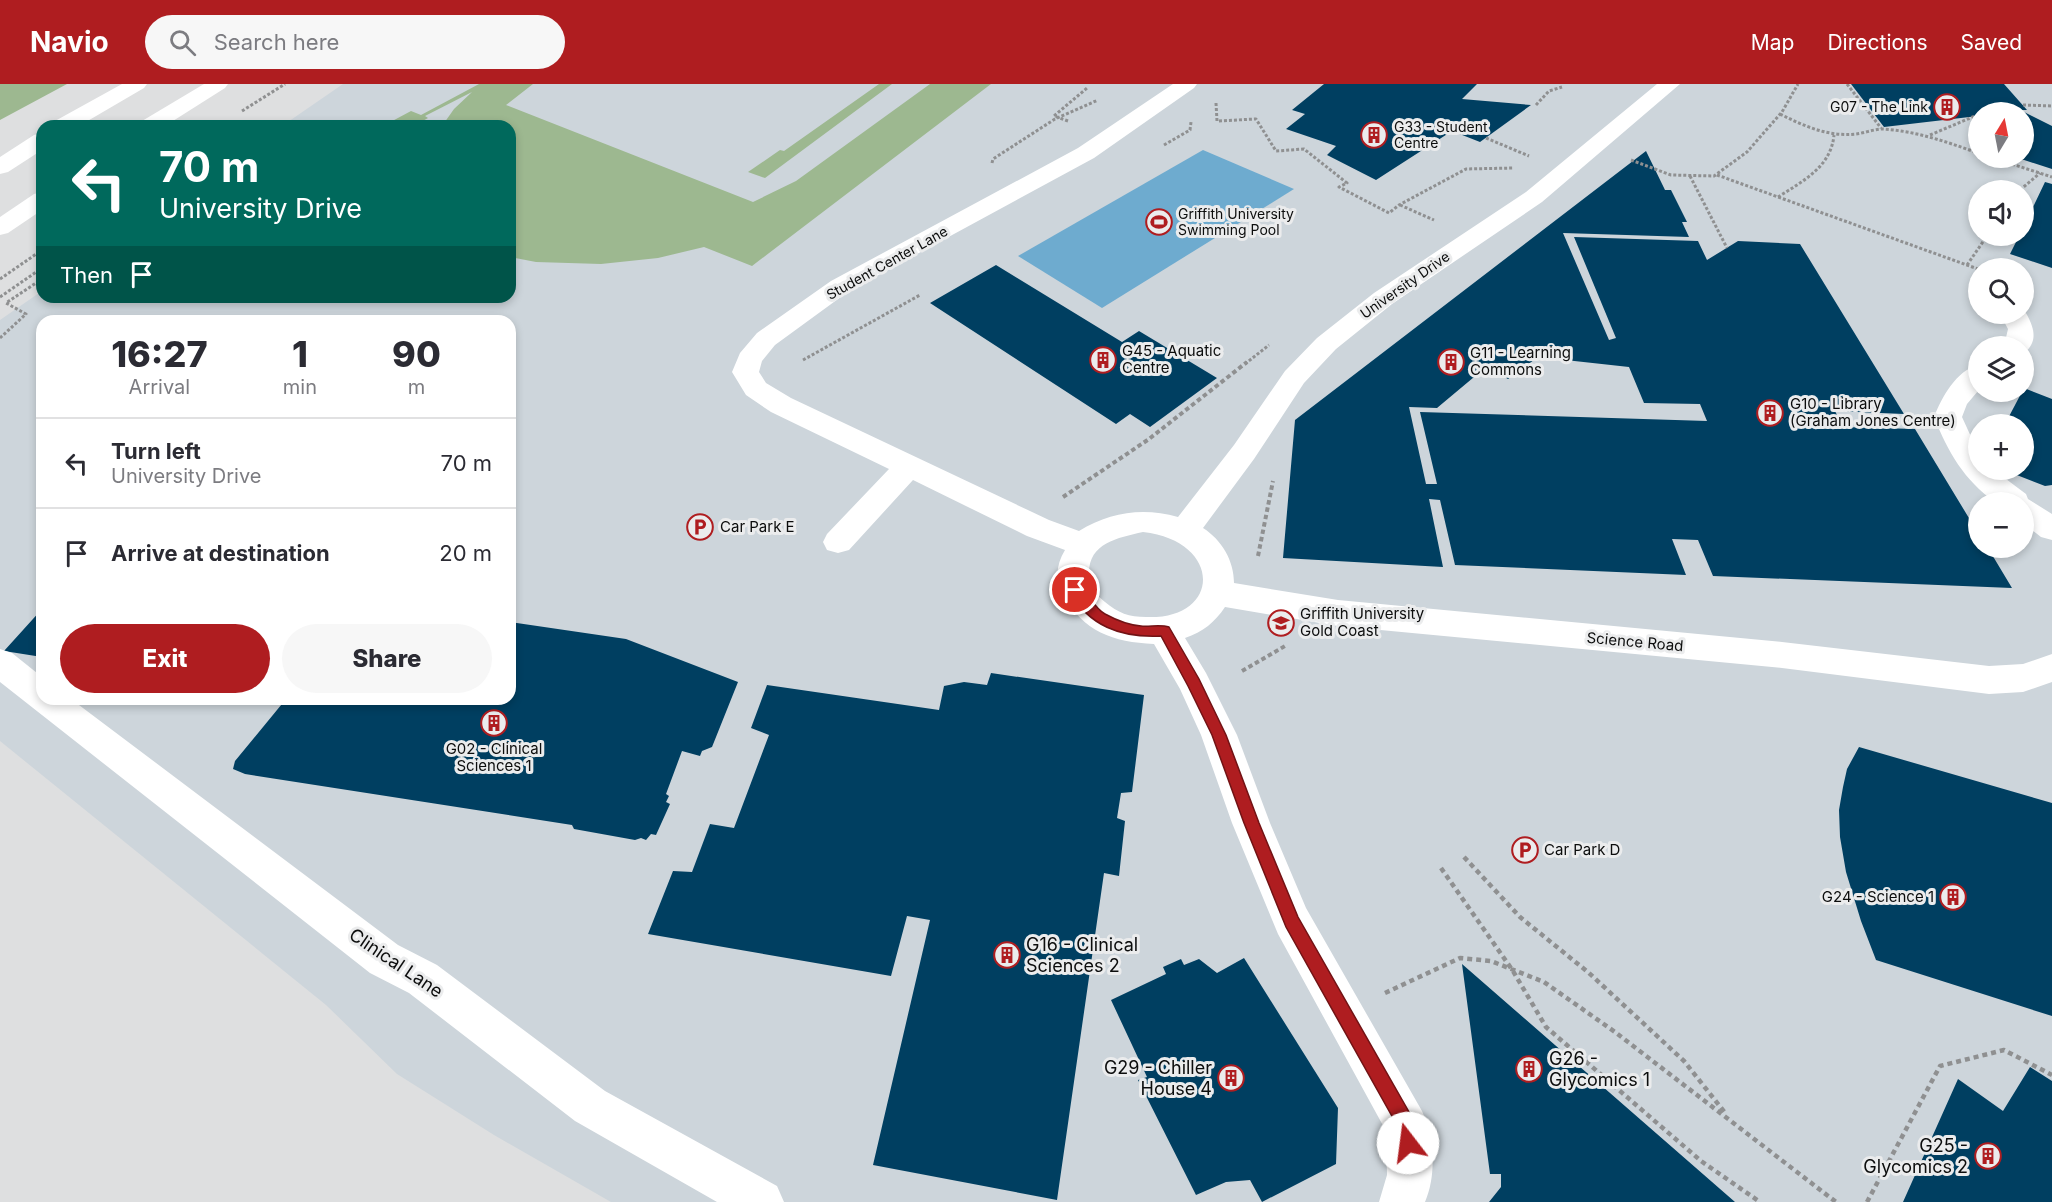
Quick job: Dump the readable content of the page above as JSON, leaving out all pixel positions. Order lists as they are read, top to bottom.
{
  "streets": {
    "street": [
      "Student Center Lane",
      "University Drive",
      "Science Road",
      "Clinical Lane"
    ]
  },
  "crossings": [
    ["Student Center Lane", "University Drive"],
    ["Student Center Lane", "Science Road"],
    ["University Drive", "Science Road"]
  ],
  "places": {
    "building": [
      "G07 - The Link",
      "G33 - Student Centre",
      "G45 - Aquatic Centre",
      "G11 - Learning Commons",
      "G10 - Library (Graham Jones Centre)",
      "G02 - Clinical Sciences 1",
      "G24 - Science 1",
      "G16 - Clinical Sciences 2",
      "G26 - Glycomics 1",
      "G29 - Chiller House 4",
      "G25 - Glycomics 2"
    ],
    "sports": ["Griffith University Swimming Pool"],
    "parking": ["Car Park E", "Car Park D"],
    "school or university": ["Griffith University Gold Coast"]
  },
  "north": "top",
  "page": {
    "header": "Navio",
    "search": "Search here",
    "nav": ["Map", "Directions", "Saved"],
    "map_buttons": ["+", "−"],
    "turn": ["70 m", "University Drive"],
    "then": "Then",
    "eta": [
      "16:27",
      "Arrival",
      "1",
      "min",
      "90",
      "m"
    ],
    "list": [
      {
        "name": "Turn left",
        "note": "University Drive",
        "value": "70 m"
      },
      {
        "name": "Arrive at destination",
        "value": "20 m"
      }
    ],
    "buttons": ["Exit", "Share"]
  }
}
